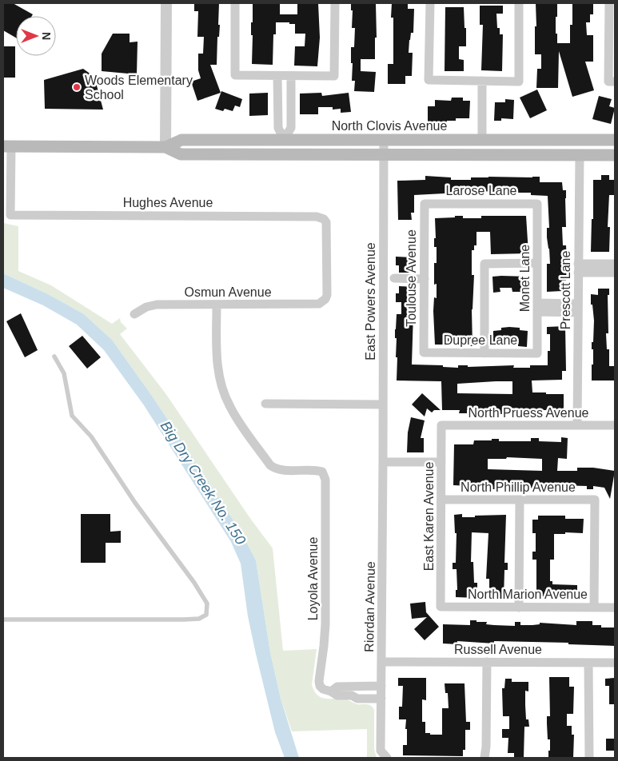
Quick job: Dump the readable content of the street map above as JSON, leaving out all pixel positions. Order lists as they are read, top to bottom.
{
  "streets": {
    "main road": ["North Clovis Avenue"],
    "street": [
      "Larose Lane",
      "Hughes Avenue",
      "Toulouse Avenue",
      "Monet Lane",
      "Prescott Lane",
      "Osmun Avenue",
      "East Powers Avenue",
      "Dupree Lane",
      "North Pruess Avenue",
      "North Phillip Avenue",
      "East Karen Avenue",
      "Loyola Avenue",
      "North Marion Avenue",
      "Riordan Avenue",
      "Russell Avenue"
    ]
  },
  "crossings": [
    ["North Clovis Avenue", "Prescott Lane"],
    ["North Clovis Avenue", "East Powers Avenue"],
    ["Larose Lane", "Toulouse Avenue"],
    ["Larose Lane", "Monet Lane"],
    ["Hughes Avenue", "Osmun Avenue"],
    ["Toulouse Avenue", "Dupree Lane"],
    ["Monet Lane", "Dupree Lane"],
    ["Prescott Lane", "North Pruess Avenue"],
    ["Osmun Avenue", "Loyola Avenue"],
    ["East Powers Avenue", "Riordan Avenue"],
    ["North Pruess Avenue", "East Karen Avenue"],
    ["North Phillip Avenue", "East Karen Avenue"],
    ["North Phillip Avenue", "North Marion Avenue"],
    ["East Karen Avenue", "North Marion Avenue"],
    ["Riordan Avenue", "Russell Avenue"]
  ],
  "water": ["Big Dry Creek No. 150"],
  "places": ["Woods Elementary School"],
  "north": "right"
}
